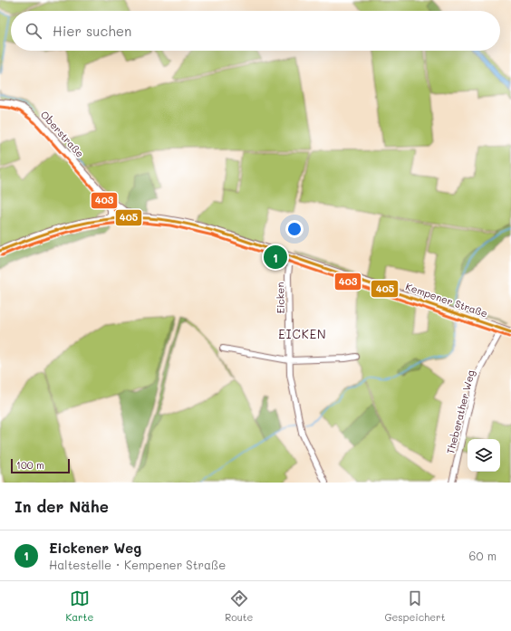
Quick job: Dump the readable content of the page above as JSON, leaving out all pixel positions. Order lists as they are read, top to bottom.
{
  "streets": {
    "main road": ["Kempener Straße"],
    "street": ["Oberstraße", "Eicken", "Theberather Weg"]
  },
  "crossings": [
    ["Eicken", "Kempener Straße"],
    ["Kempener Straße", "Theberather Weg"]
  ],
  "districts": ["EICKEN"],
  "lines": ["transit line 403", "transit line 405"],
  "scale_bar": "100 m",
  "page": {
    "search": "Hier suchen",
    "pins": "1",
    "scale": "100 m",
    "heading": "In der Nähe",
    "list": [
      {
        "mark": "1",
        "name": "Eickener Weg",
        "note": "Haltestelle · Kempener Straße",
        "value": "60 m"
      }
    ],
    "nav": ["Karte", "Route", "Gespeichert"]
  }
}
